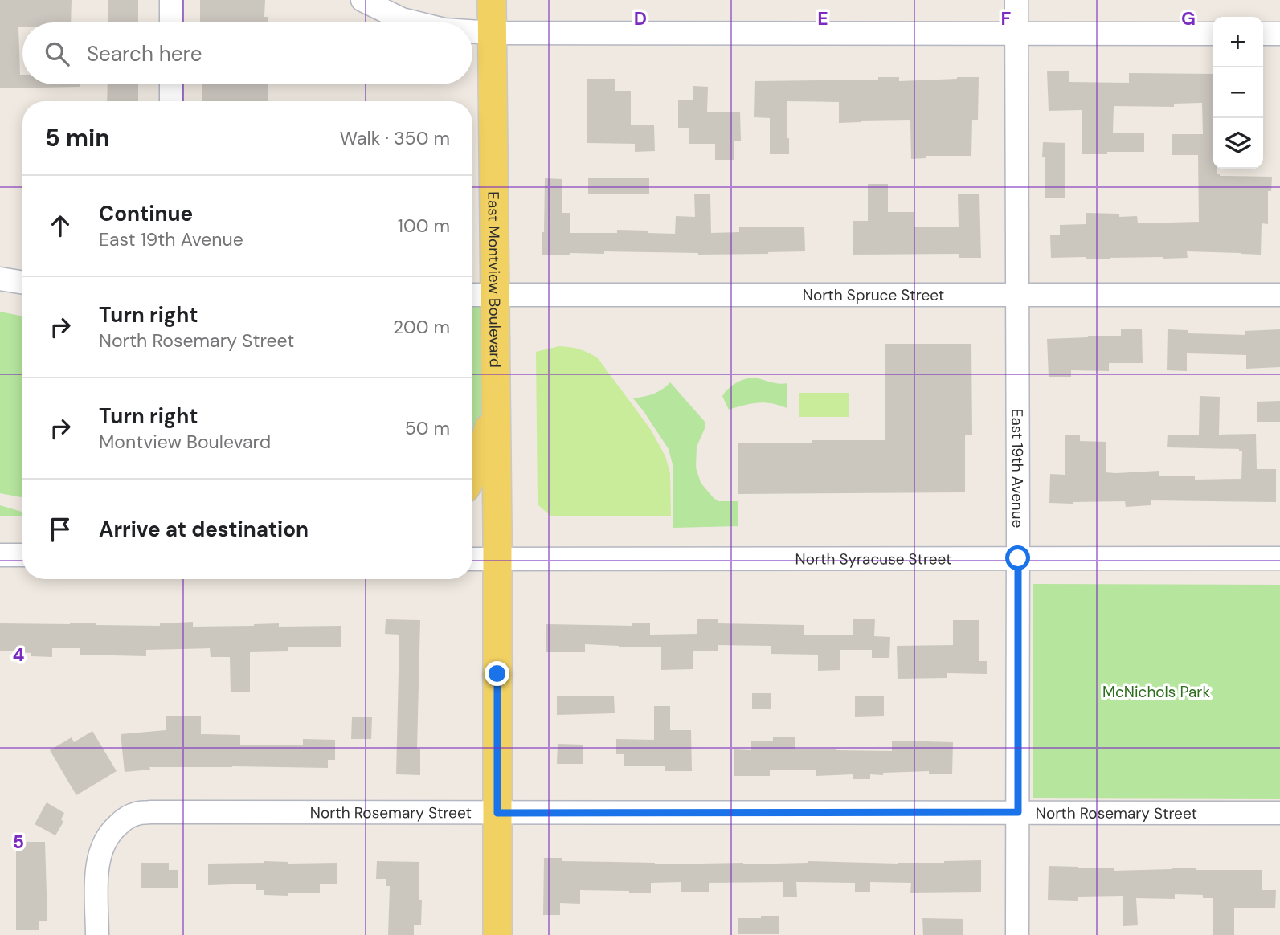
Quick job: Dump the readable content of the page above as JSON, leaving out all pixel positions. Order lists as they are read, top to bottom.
{
  "streets": {
    "main road": ["East Montview Boulevard"],
    "street": [
      "North Spruce Street",
      "East 19th Avenue",
      "North Syracuse Street",
      "North Rosemary Street"
    ]
  },
  "crossings": [
    ["East Montview Boulevard", "North Spruce Street"],
    ["East Montview Boulevard", "North Syracuse Street"],
    ["East Montview Boulevard", "North Rosemary Street"],
    ["North Spruce Street", "East 19th Avenue"],
    ["East 19th Avenue", "North Syracuse Street"],
    ["East 19th Avenue", "North Rosemary Street"]
  ],
  "parks": ["McNichols Park"],
  "page": {
    "map_buttons": ["+", "−"],
    "search": "Search here",
    "heading": ["5 min", "Walk · 350 m"],
    "list": [
      ["Continue", "East 19th Avenue", "100 m"],
      ["Turn right", "North Rosemary Street", "200 m"],
      ["Turn right", "Montview Boulevard", "50 m"],
      "Arrive at destination"
    ]
  },
  "grid": {
    "columns": [
      "D",
      "E",
      "F",
      "G"
    ],
    "rows": ["4", "5"]
  }
}
